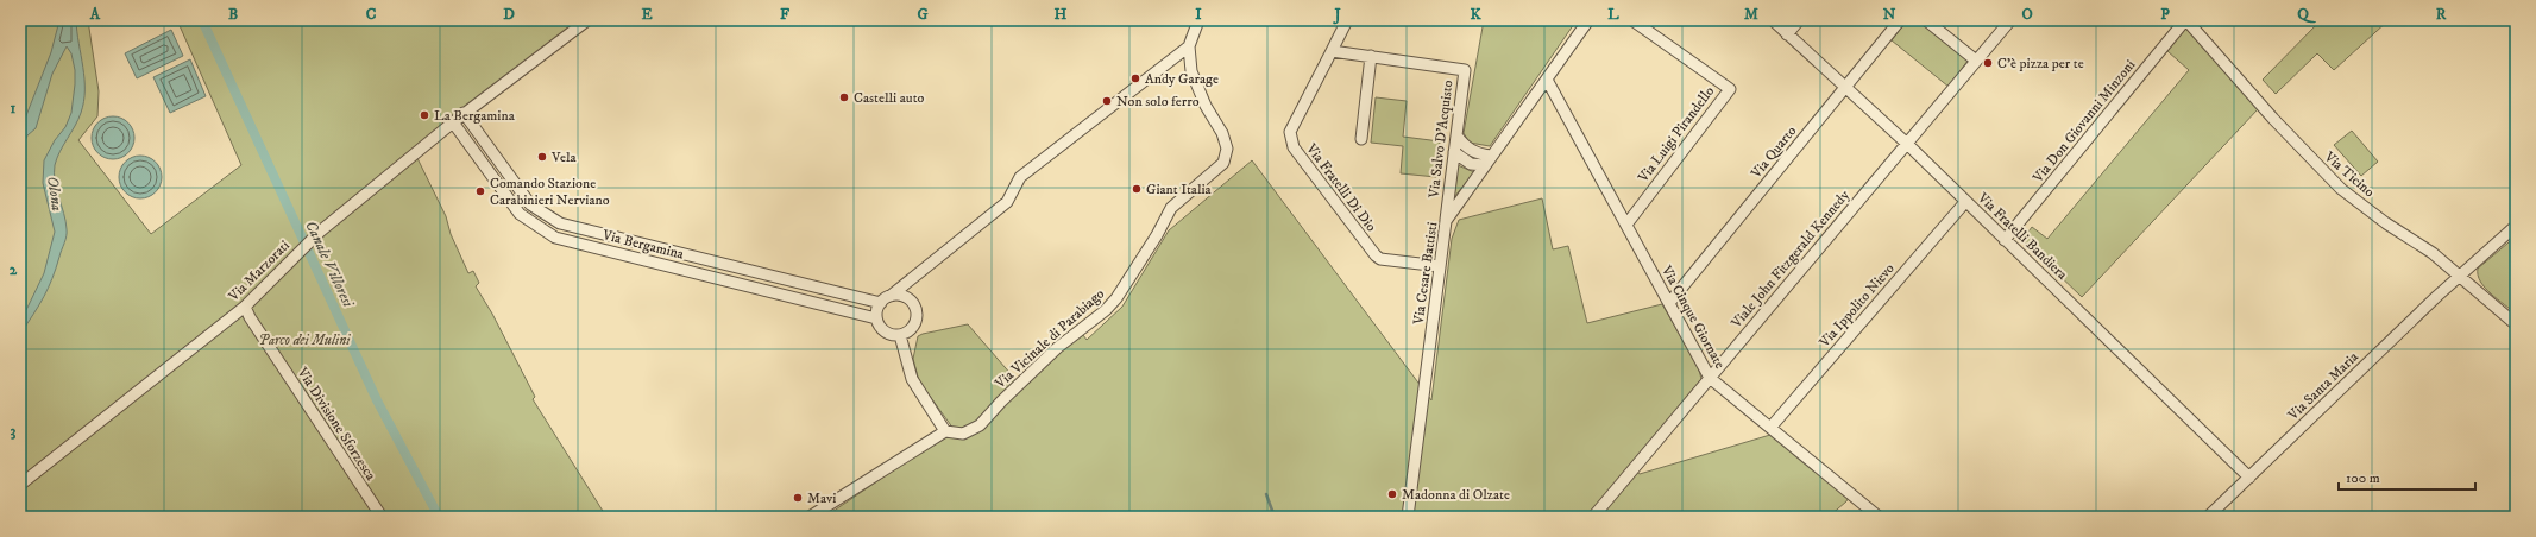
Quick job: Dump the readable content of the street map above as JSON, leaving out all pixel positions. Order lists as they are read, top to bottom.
{
  "streets": {
    "street": [
      "Via Don Giovanni Minzoni",
      "Via Luigi Pirandello",
      "Via Salvo D'Acquisto",
      "Via Quarto",
      "Via Ticino",
      "Via Fratelli Di Dio",
      "Via Fratelli Bandiera",
      "Via Bergamina",
      "Viale John Fitzgerald Kennedy",
      "Via Marzorati",
      "Via Cesare Battisti",
      "Via Ippolito Nievo",
      "Via Cinque Giornate",
      "Via Vicinale di Parabiago",
      "Via Santa Maria",
      "Via Divisione Sforzesca"
    ]
  },
  "crossings": [
    ["Via Don Giovanni Minzoni", "Via Ticino"],
    ["Via Don Giovanni Minzoni", "Via Fratelli Bandiera"],
    ["Via Luigi Pirandello", "Via Cinque Giornate"],
    ["Via Salvo D'Acquisto", "Via Fratelli Di Dio"],
    ["Via Salvo D'Acquisto", "Via Cesare Battisti"],
    ["Via Quarto", "Via Fratelli Bandiera"],
    ["Via Quarto", "Via Cinque Giornate"],
    ["Via Ticino", "Via Santa Maria"],
    ["Via Fratelli Di Dio", "Via Cesare Battisti"],
    ["Via Fratelli Bandiera", "Viale John Fitzgerald Kennedy"],
    ["Via Fratelli Bandiera", "Via Ippolito Nievo"],
    ["Via Fratelli Bandiera", "Via Santa Maria"],
    ["Via Bergamina", "Via Marzorati"],
    ["Viale John Fitzgerald Kennedy", "Via Cinque Giornate"],
    ["Via Marzorati", "Via Divisione Sforzesca"],
    ["Via Cesare Battisti", "Via Cinque Giornate"],
    ["Via Ippolito Nievo", "Via Cinque Giornate"]
  ],
  "water": ["Olona", "Canale Villoresi"],
  "parks": ["Parco dei Mulini"],
  "places": [
    "C'è pizza per te",
    "Andy Garage",
    "Castelli auto",
    "Non solo ferro",
    "La Bergamina",
    "Vela",
    "Giant Italia",
    "Comando Stazione Carabinieri Nerviano",
    "Madonna di Olzate",
    "Mavi"
  ],
  "scale_bar": "100 m",
  "grid": {
    "columns": [
      "A",
      "B",
      "C",
      "D",
      "E",
      "F",
      "G",
      "H",
      "I",
      "J",
      "K",
      "L",
      "M",
      "N",
      "O",
      "P",
      "Q",
      "R"
    ],
    "rows": ["1", "2", "3"]
  }
}
